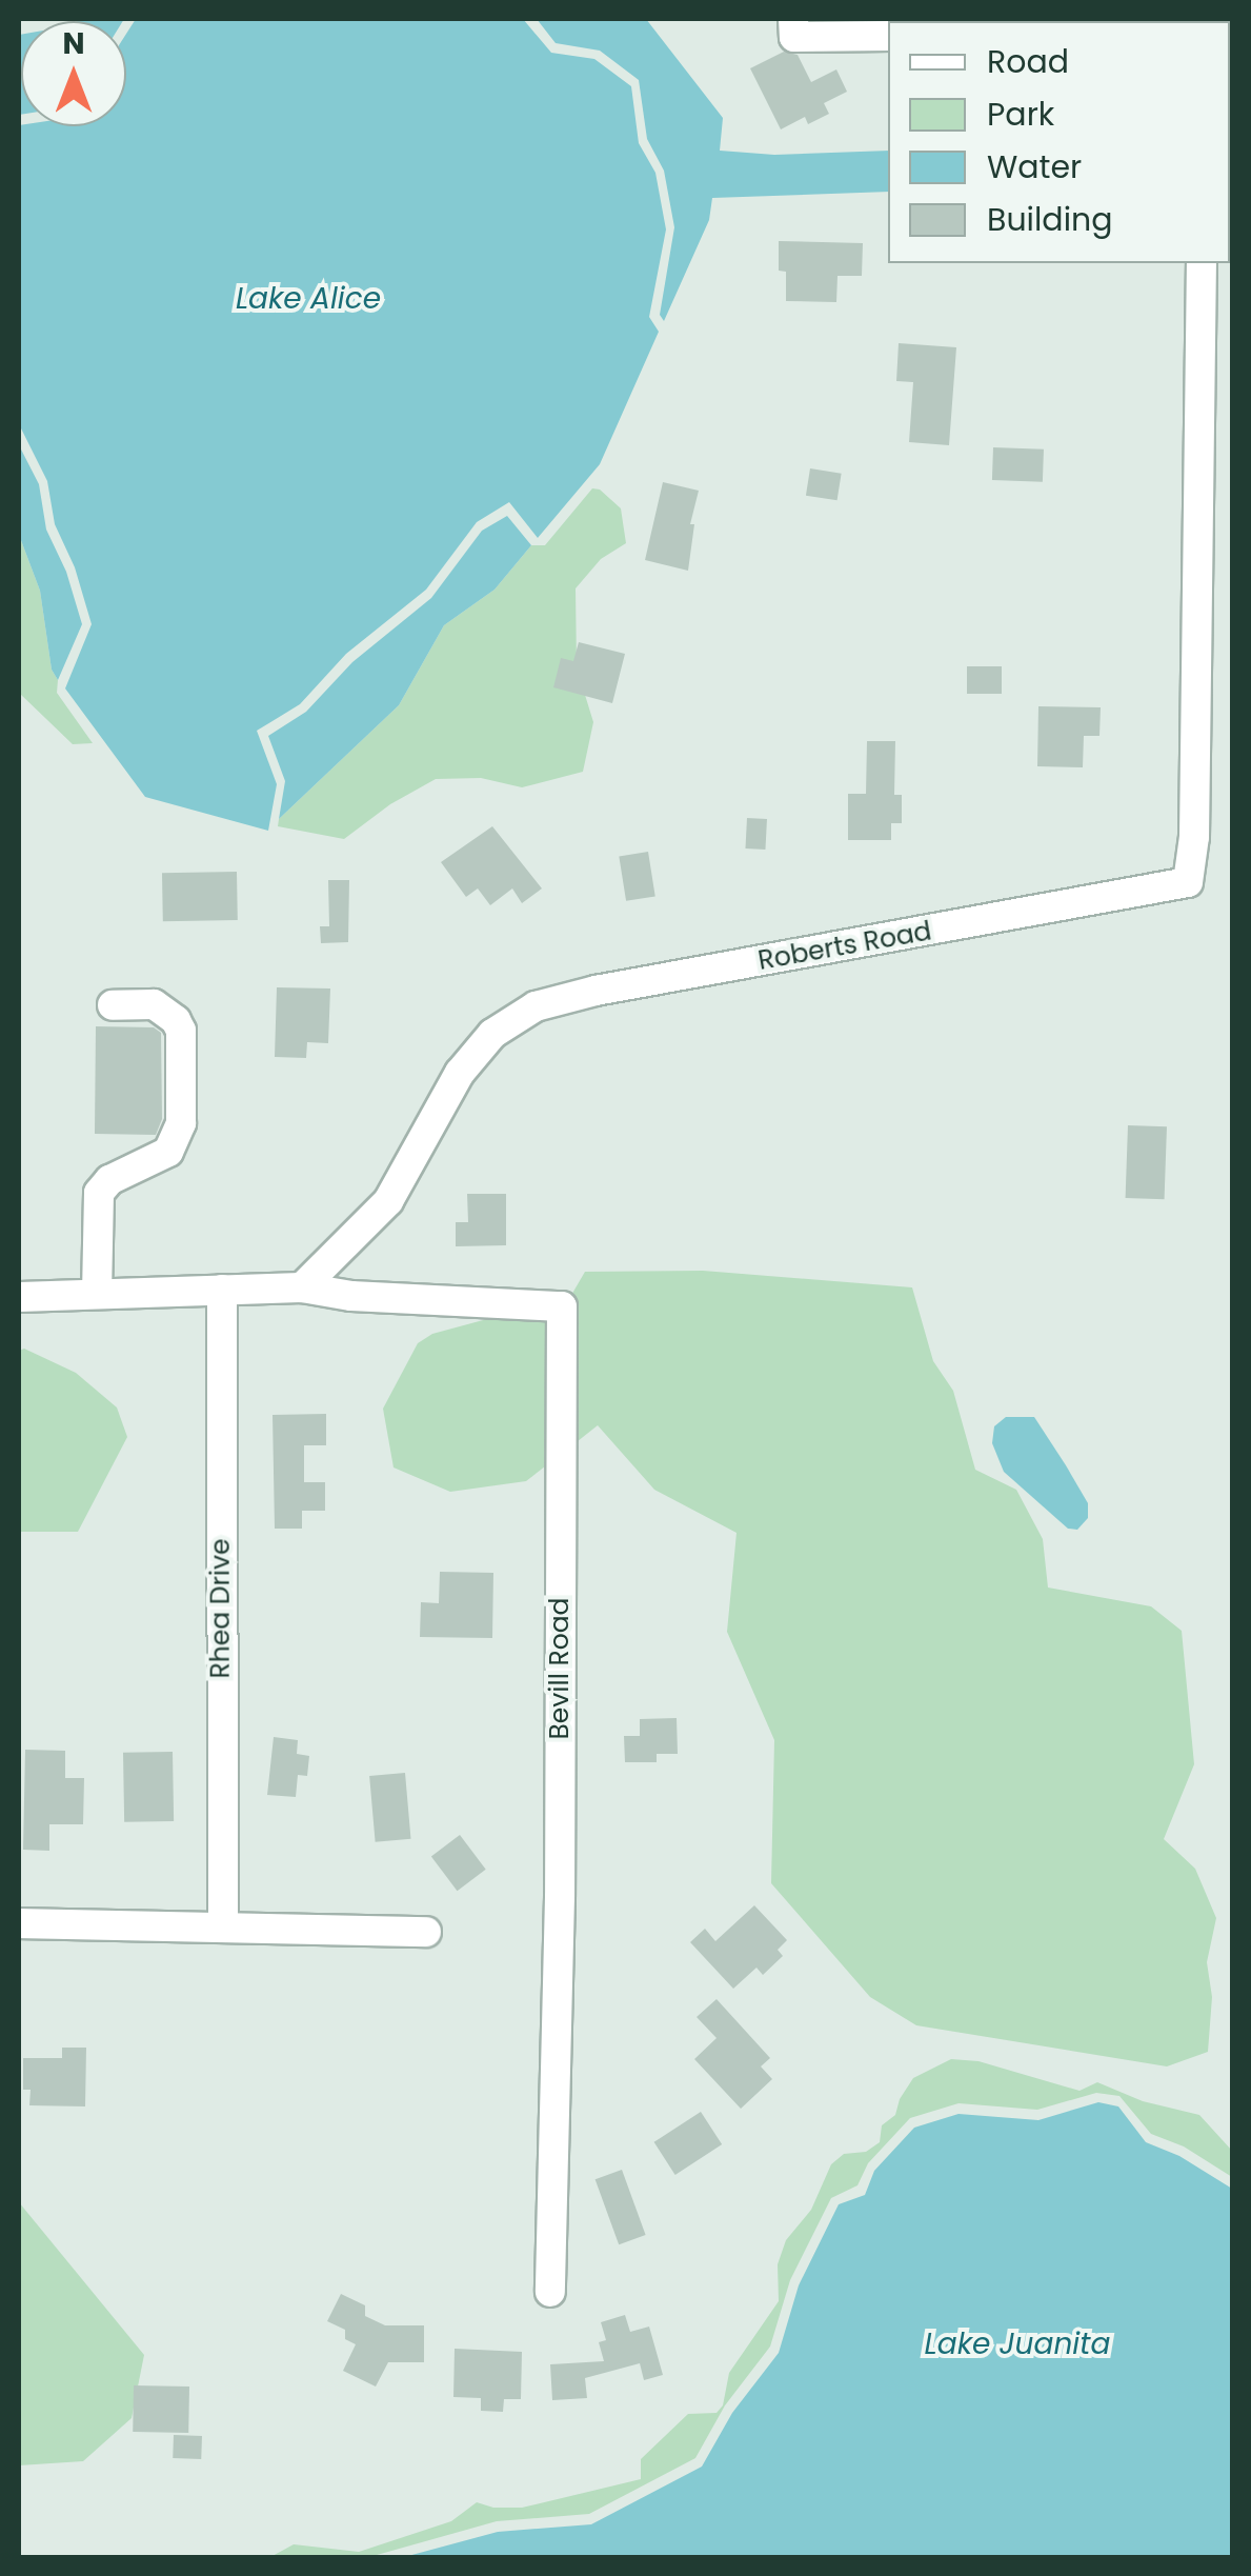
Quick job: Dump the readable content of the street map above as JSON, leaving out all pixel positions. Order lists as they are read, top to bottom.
{
  "streets": {
    "street": ["Roberts Road", "Rhea Drive", "Bevill Road"]
  },
  "crossings": [
    ["Roberts Road", "Bevill Road"]
  ],
  "water": ["Lake Alice", "Lake Juanita"],
  "legend": [
    "Road",
    "Park",
    "Water",
    "Building"
  ],
  "north": "top"
}
